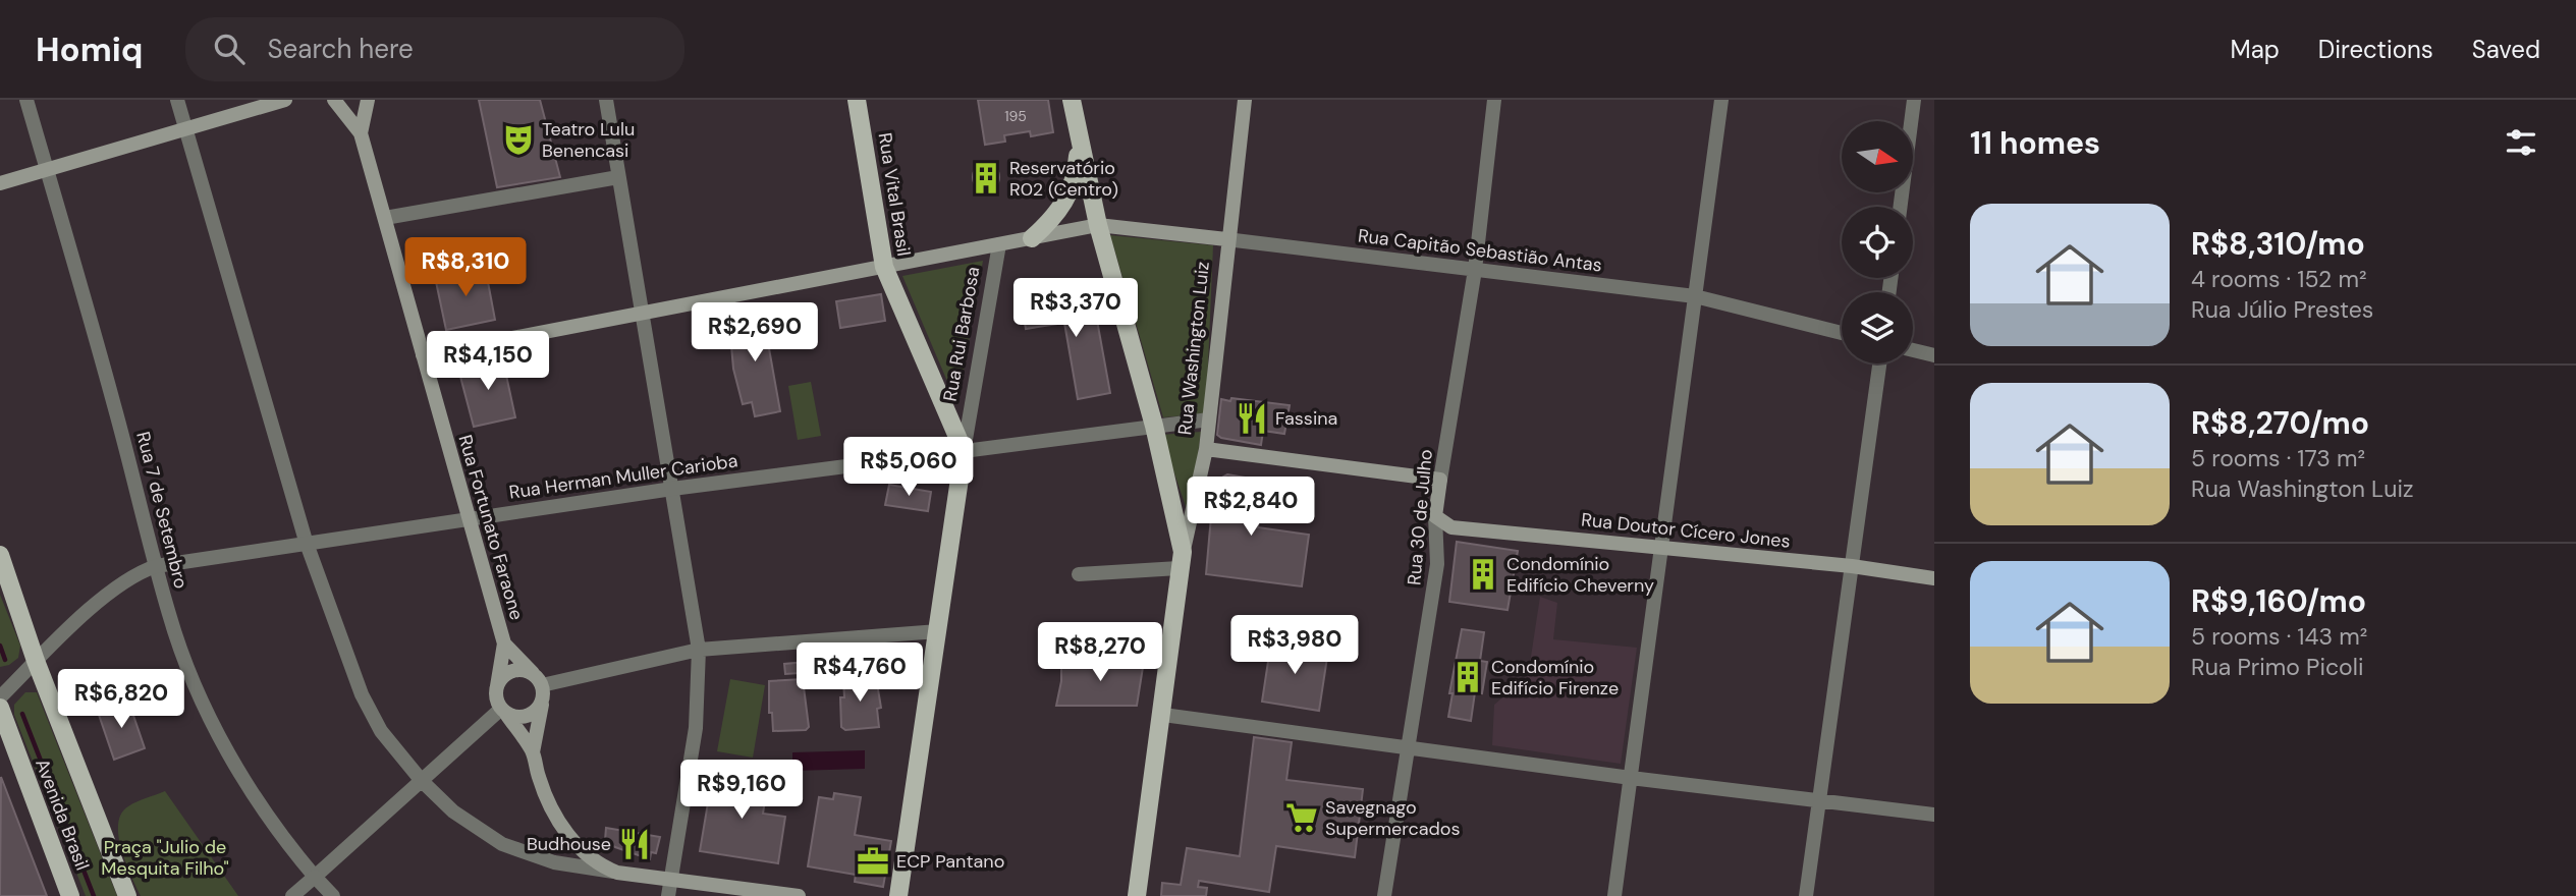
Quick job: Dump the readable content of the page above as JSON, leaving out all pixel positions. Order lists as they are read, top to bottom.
{
  "streets": {
    "main road": [
      "Rua Vital Brasil",
      "Rua Capitão Sebastião Antas",
      "Rua Rui Barbosa",
      "Rua Washington Luiz",
      "Rua 30 de Julho",
      "Rua Fortunato Faraone",
      "Rua Doutor Cícero Jones",
      "Avenida Brasil"
    ],
    "street": ["Rua Herman Muller Carioba", "Rua 7 de Setembro"]
  },
  "crossings": [
    ["Rua Vital Brasil", "Rua Capitão Sebastião Antas"],
    ["Rua Vital Brasil", "Rua Rui Barbosa"],
    ["Rua Vital Brasil", "Rua Herman Muller Carioba"],
    ["Rua Capitão Sebastião Antas", "Rua Rui Barbosa"],
    ["Rua Capitão Sebastião Antas", "Rua Washington Luiz"],
    ["Rua Capitão Sebastião Antas", "Rua 30 de Julho"],
    ["Rua Capitão Sebastião Antas", "Rua Fortunato Faraone"],
    ["Rua Rui Barbosa", "Rua Herman Muller Carioba"],
    ["Rua Washington Luiz", "Rua Herman Muller Carioba"],
    ["Rua Herman Muller Carioba", "Rua 7 de Setembro"],
    ["Rua Herman Muller Carioba", "Rua Fortunato Faraone"],
    ["Rua Herman Muller Carioba", "Avenida Brasil"],
    ["Rua 30 de Julho", "Rua Doutor Cícero Jones"]
  ],
  "parks": ["Praça \"Julio de Mesquita Filho\""],
  "places": {
    "theatre": ["Teatro Lulu Benencasi"],
    "building": ["Reservatório R02 (Centro)", "Condomínio Edifício Cheverny", "Condomínio Edifício Firenze"],
    "restaurant": ["Fassina", "Budhouse"],
    "supermarket": ["Savegnago Supermercados"],
    "office": ["ECP Pantano"]
  },
  "house_numbers": ["195"],
  "north": "right",
  "page": {
    "header": "Homiq",
    "search": "Search here",
    "nav": ["Map", "Directions", "Saved"],
    "heading": "11 homes",
    "list": [
      {
        "name": "R$8,310/mo",
        "note": "4 rooms · 152 m² · Rua Júlio Prestes"
      },
      {
        "name": "R$8,270/mo",
        "note": "5 rooms · 173 m² · Rua Washington Luiz"
      },
      {
        "name": "R$9,160/mo",
        "note": "5 rooms · 143 m² · Rua Primo Picoli"
      }
    ],
    "price": [
      "R$8,310",
      "R$3,370",
      "R$2,690",
      "R$4,150",
      "R$5,060",
      "R$2,840",
      "R$3,980",
      "R$8,270",
      "R$4,760",
      "R$6,820",
      "R$9,160"
    ]
  }
}
